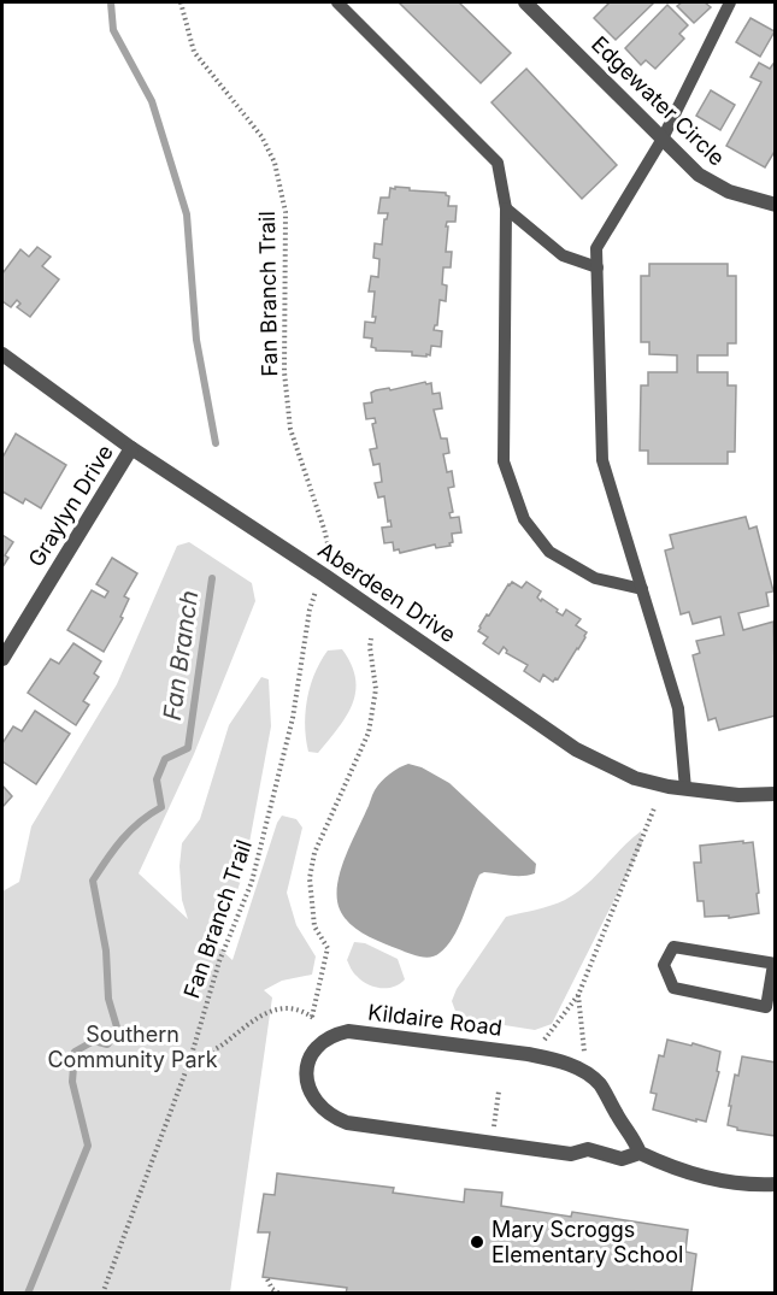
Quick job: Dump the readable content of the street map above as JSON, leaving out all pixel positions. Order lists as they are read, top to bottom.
{
  "streets": {
    "street": [
      "Edgewater Circle",
      "Graylyn Drive",
      "Aberdeen Drive",
      "Kildaire Road"
    ],
    "path": ["Fan Branch Trail"]
  },
  "crossings": [
    ["Graylyn Drive", "Aberdeen Drive"]
  ],
  "water": ["Fan Branch"],
  "parks": ["Southern Community Park"],
  "places": ["Mary Scroggs Elementary School"]
}
